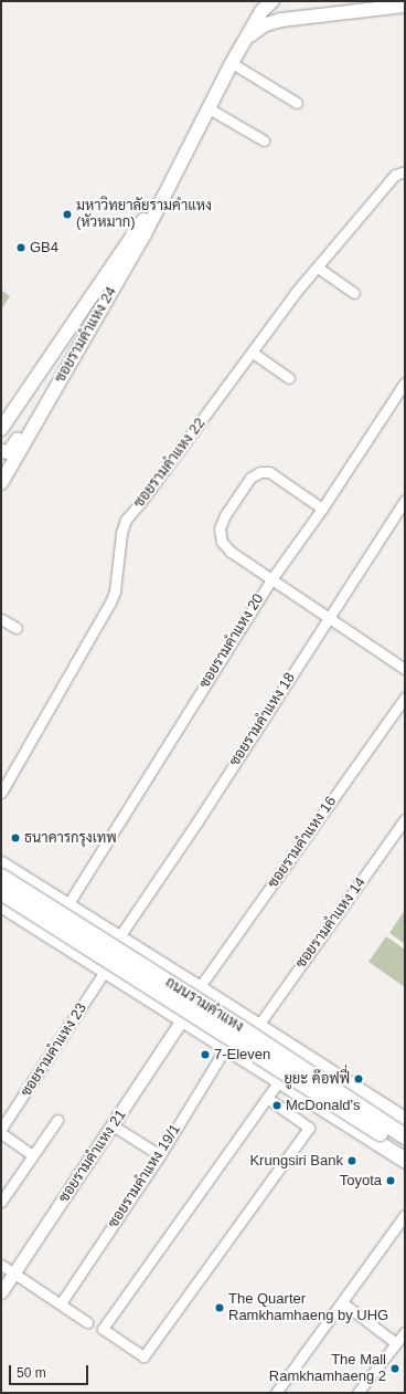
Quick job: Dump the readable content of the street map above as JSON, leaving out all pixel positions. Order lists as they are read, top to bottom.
{
  "streets": {
    "main road": ["ซอยรามคำแหง 24", "ถนนรามคำแหง"],
    "street": [
      "ซอยรามคำแหง 22",
      "ซอยรามคำแหง 20",
      "ซอยรามคำแหง 18",
      "ซอยรามคำแหง 16",
      "ซอยรามคำแหง 14",
      "ซอยรามคำแหง 23",
      "ซอยรามคำแหง 21",
      "ซอยรามคำแหง 19/1"
    ]
  },
  "crossings": [
    ["ซอยรามคำแหง 20", "ถนนรามคำแหง"],
    ["ซอยรามคำแหง 18", "ถนนรามคำแหง"],
    ["ซอยรามคำแหง 16", "ถนนรามคำแหง"],
    ["ซอยรามคำแหง 14", "ถนนรามคำแหง"],
    ["ถนนรามคำแหง", "ซอยรามคำแหง 23"],
    ["ถนนรามคำแหง", "ซอยรามคำแหง 21"],
    ["ถนนรามคำแหง", "ซอยรามคำแหง 19/1"]
  ],
  "places": [
    "มหาวิทยาลัยรามคำแหง (หัวหมาก)",
    "GB4",
    "ธนาคารกรุงเทพ",
    "7-Eleven",
    "ยูยะ ค๊อฟฟี่",
    "McDonald's",
    "Krungsiri Bank",
    "Toyota",
    "The Quarter Ramkhamhaeng by UHG",
    "The Mall Ramkhamhaeng 2"
  ],
  "scale_bar": "50 m"
}
